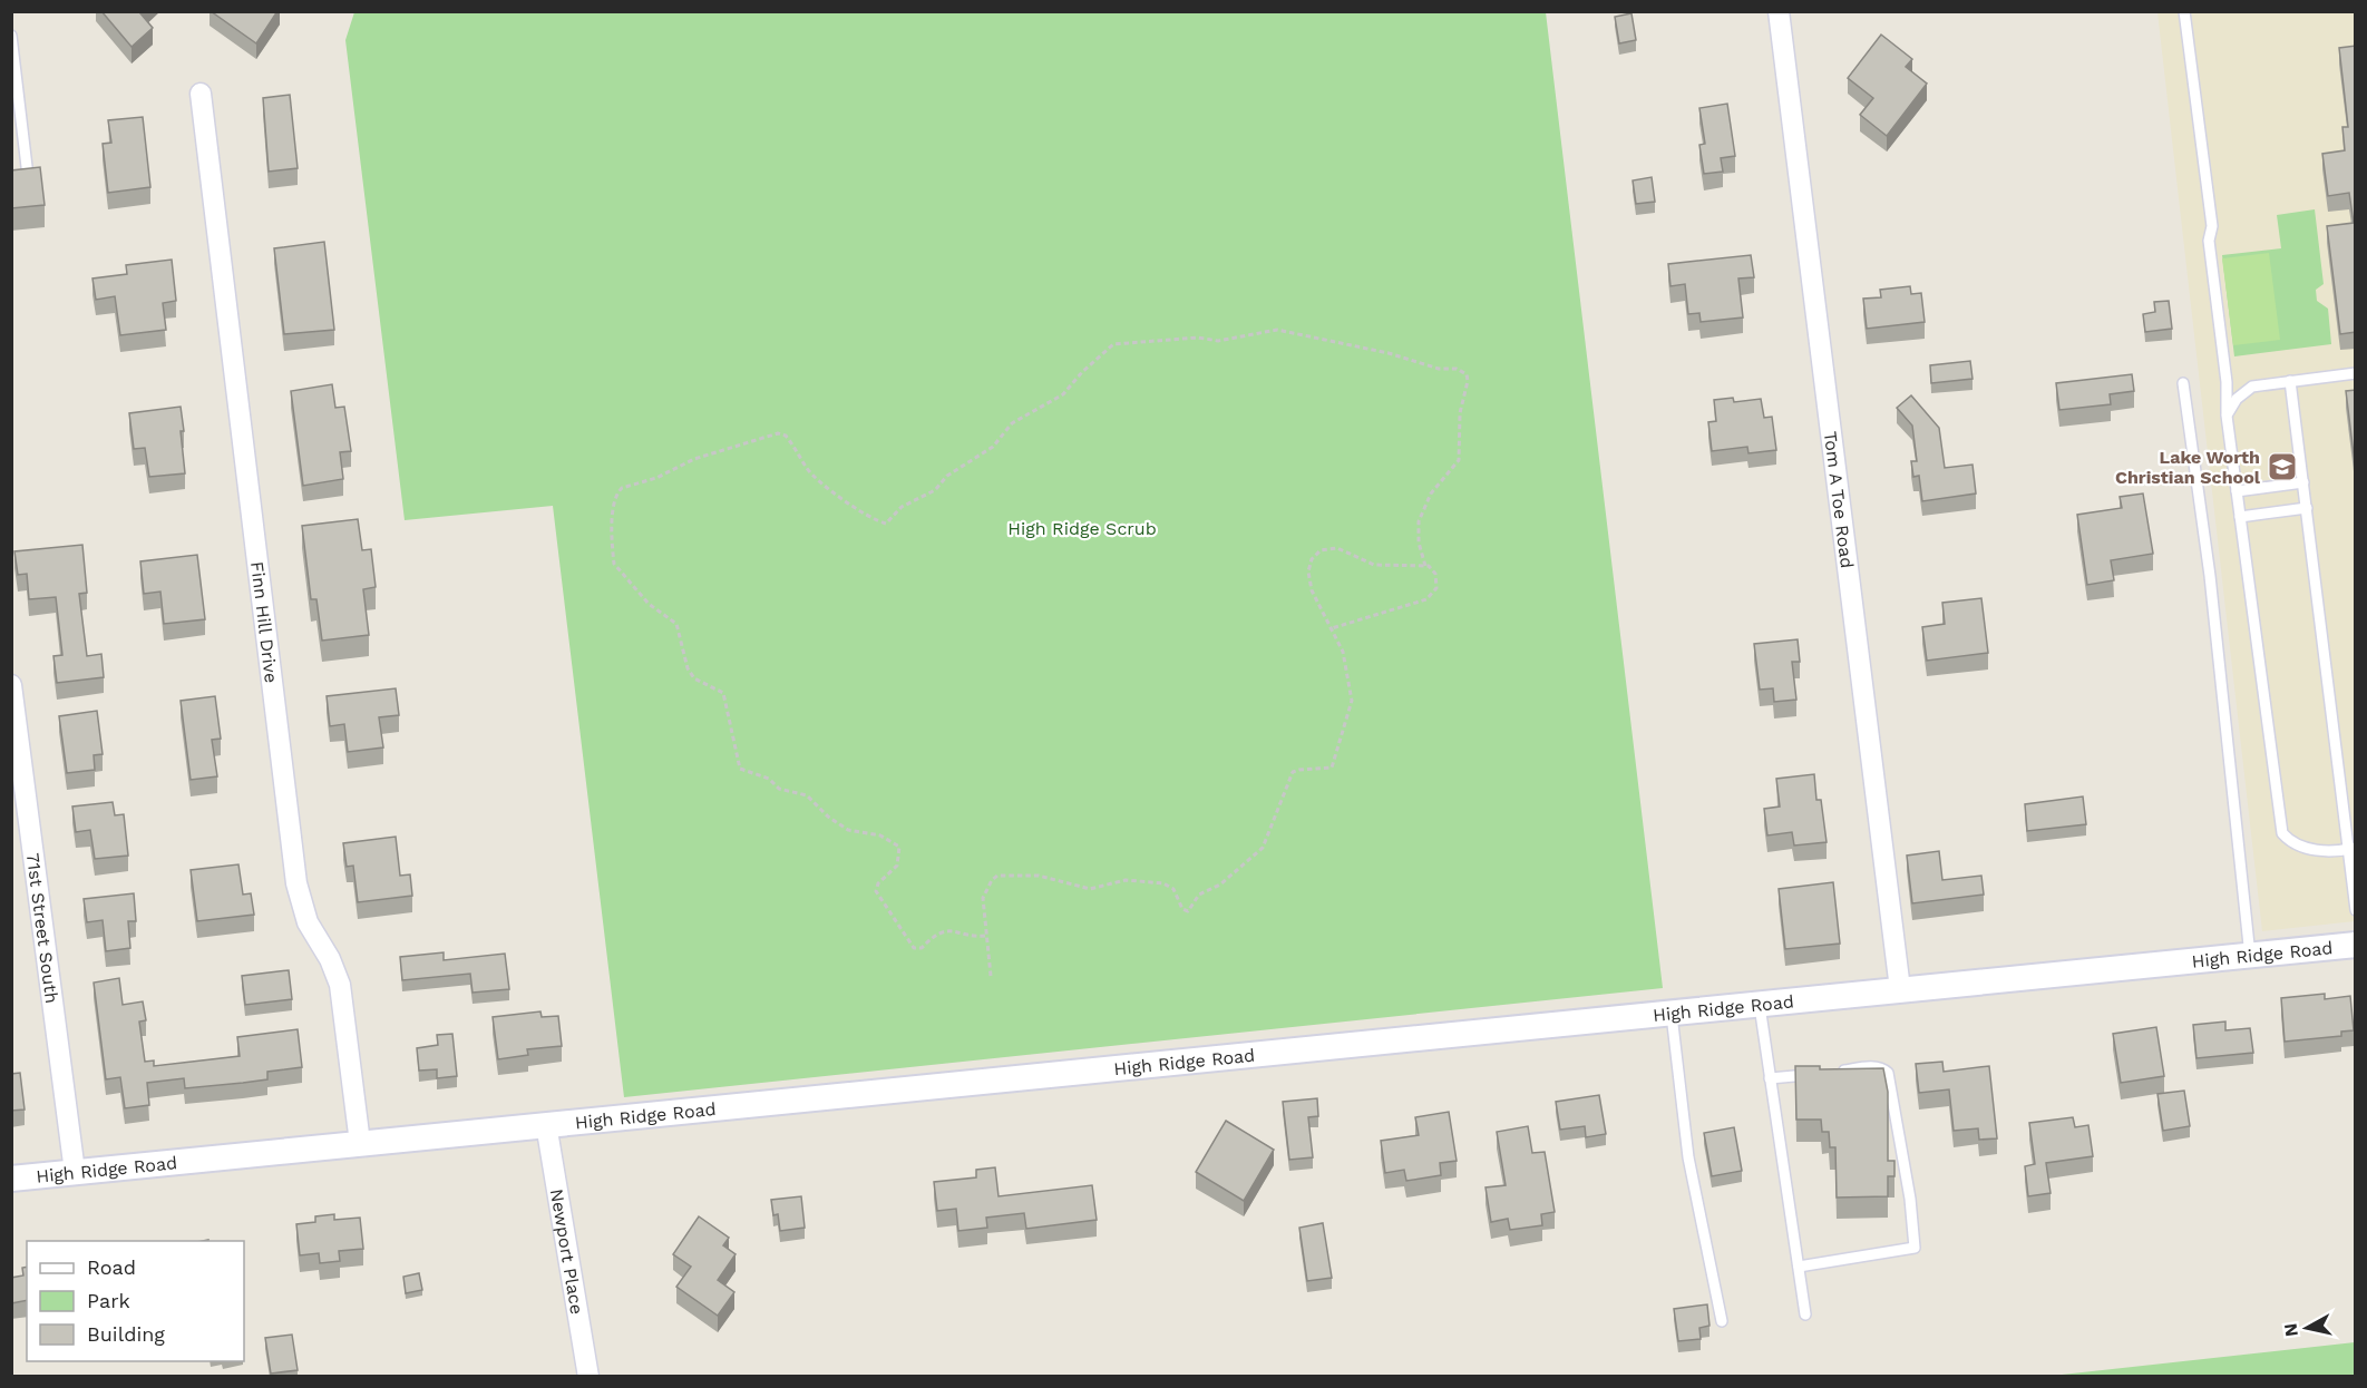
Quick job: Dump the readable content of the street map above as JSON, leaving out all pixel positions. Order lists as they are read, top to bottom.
{
  "streets": {
    "street": [
      "Tom A Toe Road",
      "Finn Hill Drive",
      "71st Street South",
      "High Ridge Road",
      "Newport Place"
    ]
  },
  "crossings": [
    ["Tom A Toe Road", "High Ridge Road"],
    ["Finn Hill Drive", "High Ridge Road"],
    ["71st Street South", "High Ridge Road"],
    ["High Ridge Road", "Newport Place"]
  ],
  "parks": ["High Ridge Scrub"],
  "places": {
    "school or university": ["Lake Worth Christian School"]
  },
  "legend": ["Road", "Park", "Building"],
  "north": "left"
}
